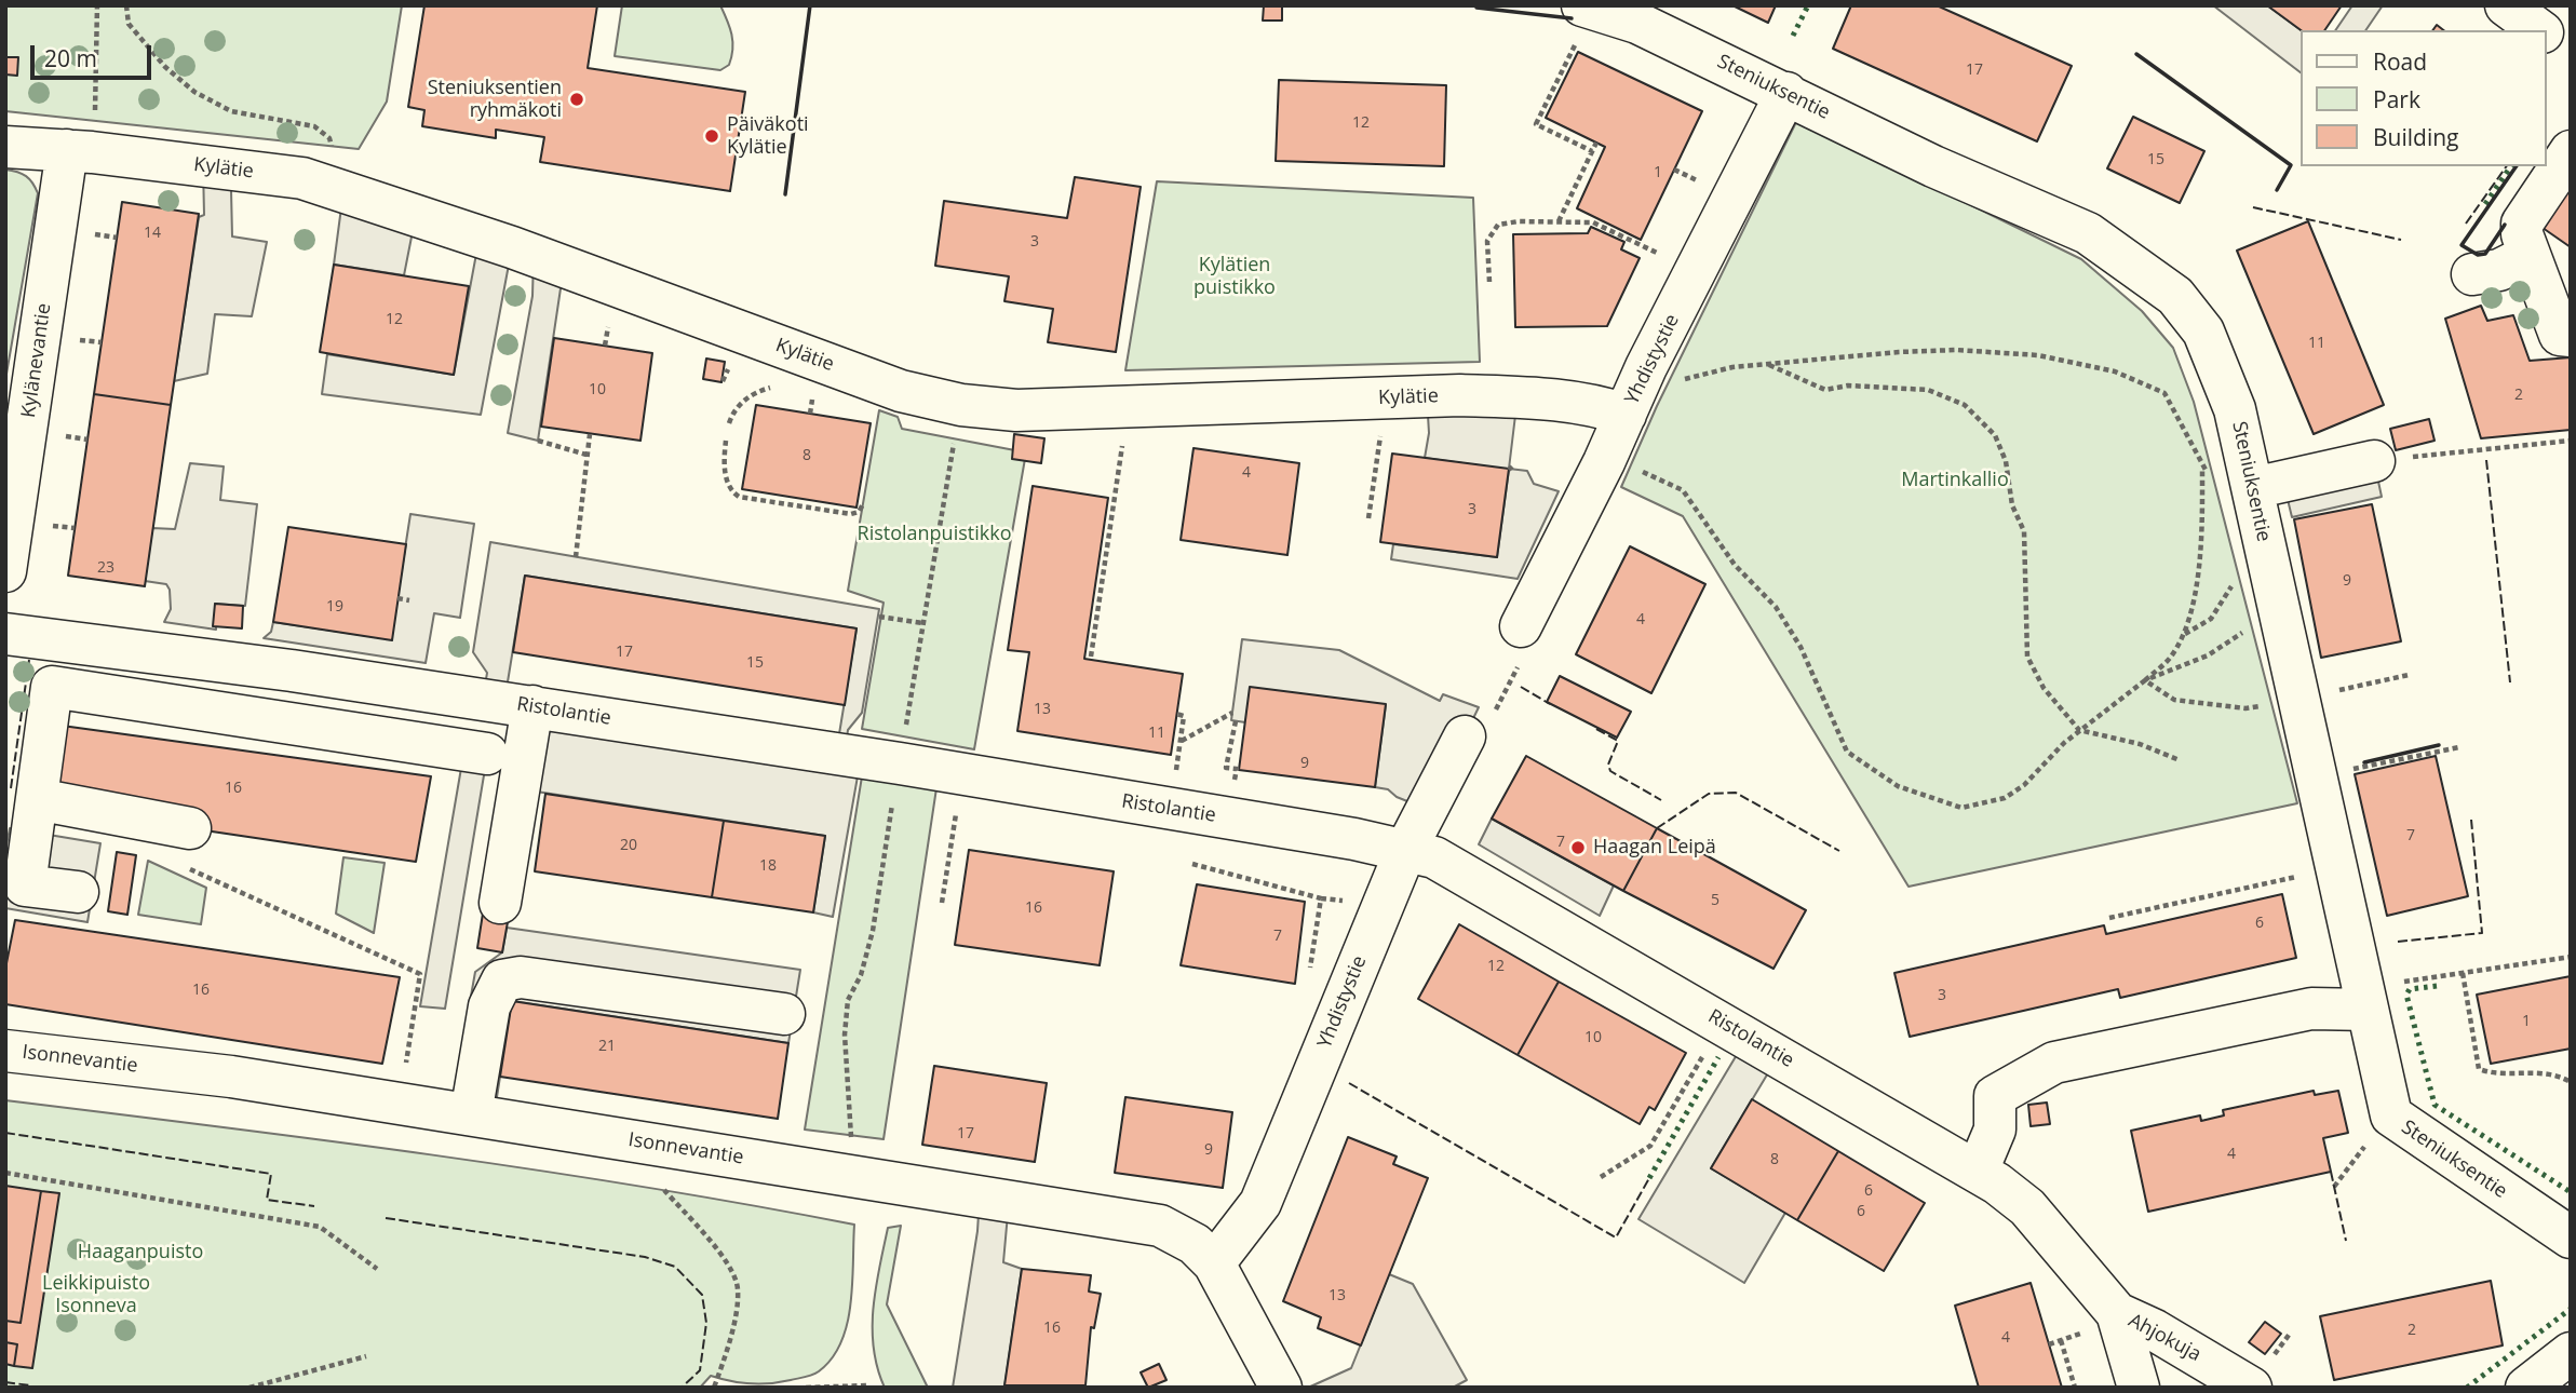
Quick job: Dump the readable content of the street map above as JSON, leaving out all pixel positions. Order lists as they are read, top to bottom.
{
  "streets": {
    "street": [
      "Steniuksentie",
      "Kylätie",
      "Yhdistystie",
      "Kylänevantie",
      "Ristolantie",
      "Isonnevantie",
      "Ahjokuja"
    ]
  },
  "crossings": [
    ["Steniuksentie", "Yhdistystie"],
    ["Kylätie", "Yhdistystie"],
    ["Kylätie", "Kylänevantie"],
    ["Yhdistystie", "Ristolantie"],
    ["Yhdistystie", "Isonnevantie"],
    ["Ristolantie", "Ahjokuja"]
  ],
  "parks": [
    "Kylätien puistikko",
    "Martinkallio",
    "Ristolanpuistikko",
    "Haaganpuisto",
    "Leikkipuisto Isonneva"
  ],
  "places": ["Steniuksentien ryhmäkoti", "Päiväkoti Kylätie", "Haagan Leipä"],
  "house_numbers": [
    "17",
    "12",
    "15",
    "1",
    "14",
    "3",
    "12",
    "11",
    "10",
    "2",
    "8",
    "4",
    "3",
    "23",
    "9",
    "19",
    "4",
    "17",
    "15",
    "13",
    "11",
    "9",
    "16",
    "7",
    "7",
    "20",
    "18",
    "5",
    "16",
    "6",
    "7",
    "12",
    "16",
    "3",
    "1",
    "10",
    "21",
    "17",
    "9",
    "4",
    "8",
    "6",
    "6",
    "13",
    "16",
    "2",
    "4"
  ],
  "legend": ["Road", "Park", "Building"],
  "scale_bar": "20 m"
}
